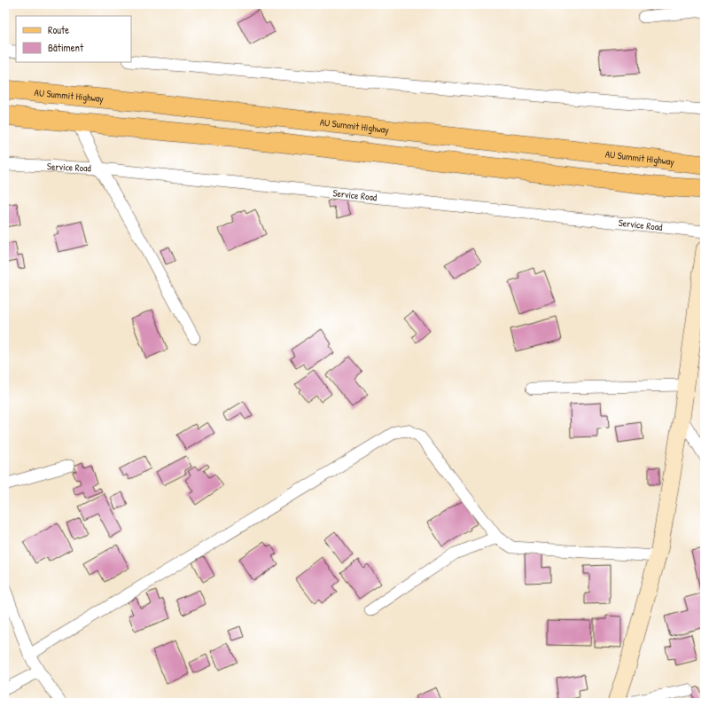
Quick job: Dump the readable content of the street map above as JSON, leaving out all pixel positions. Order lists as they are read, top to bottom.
{
  "streets": {
    "main road": ["AU Summit Highway"],
    "street": ["Service Road"]
  },
  "legend": ["Route", "Bâtiment"]
}
